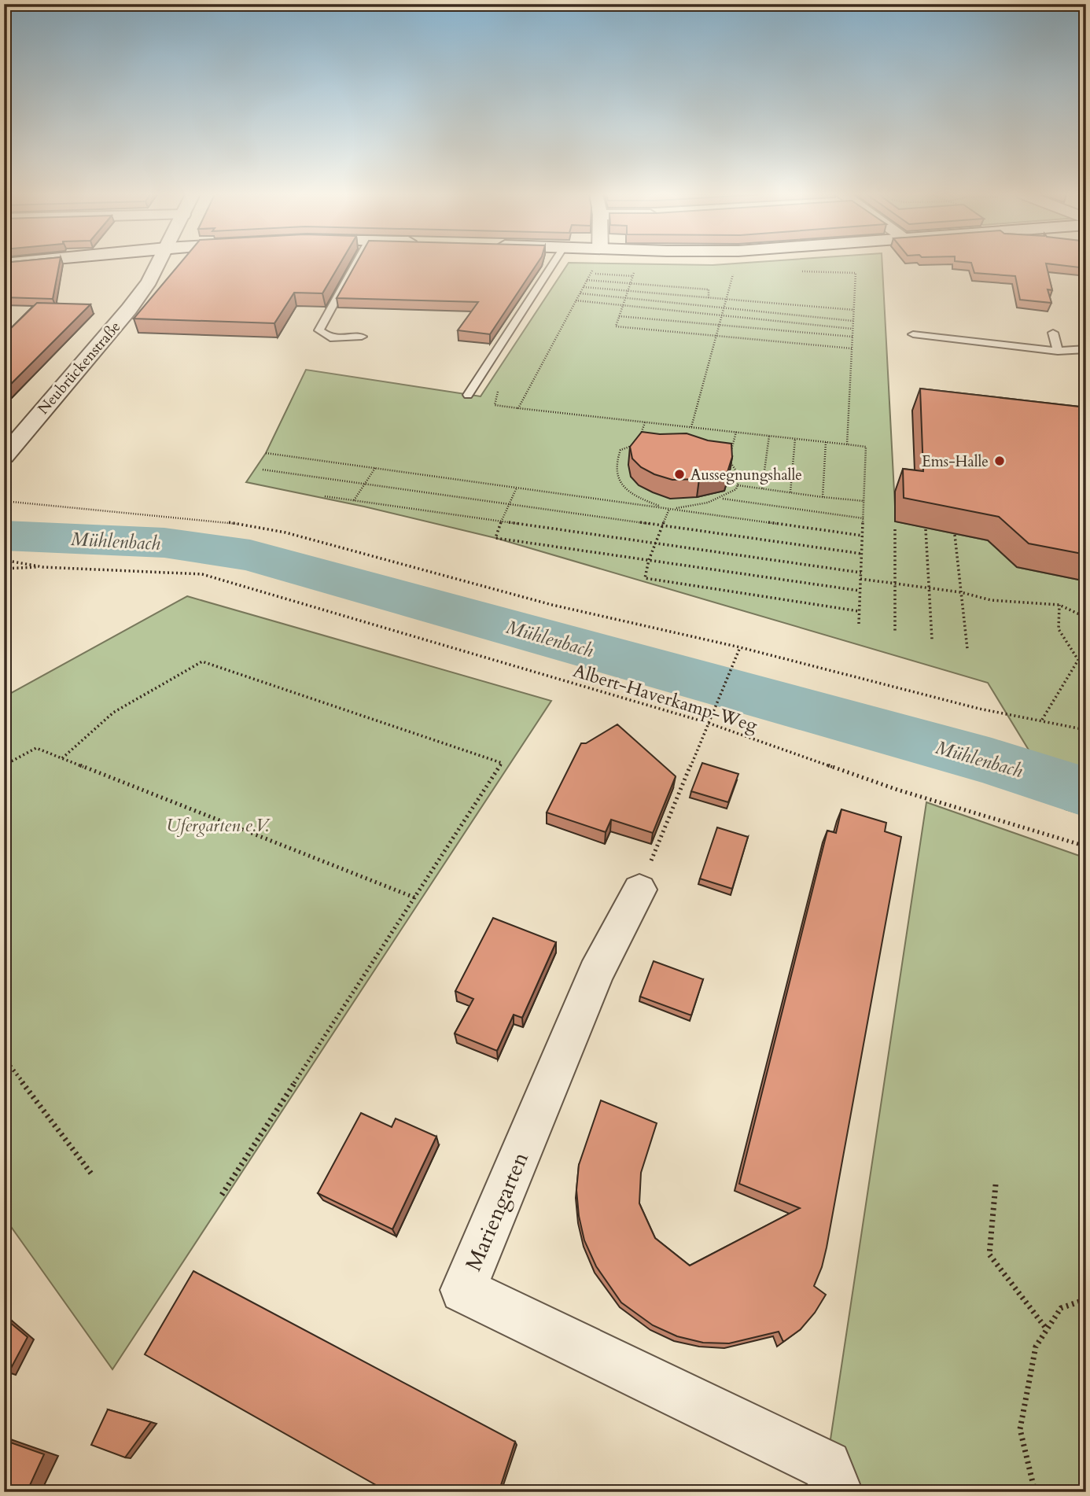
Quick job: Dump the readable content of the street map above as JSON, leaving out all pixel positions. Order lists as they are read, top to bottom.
{
  "streets": {
    "street": ["Neubrückenstraße", "Mariengarten"],
    "path": ["Albert-Haverkamp-Weg"]
  },
  "water": ["Mühlenbach"],
  "parks": ["Ufergarten e.V."],
  "places": ["Ems-Halle", "Aussegnungshalle"]
}
